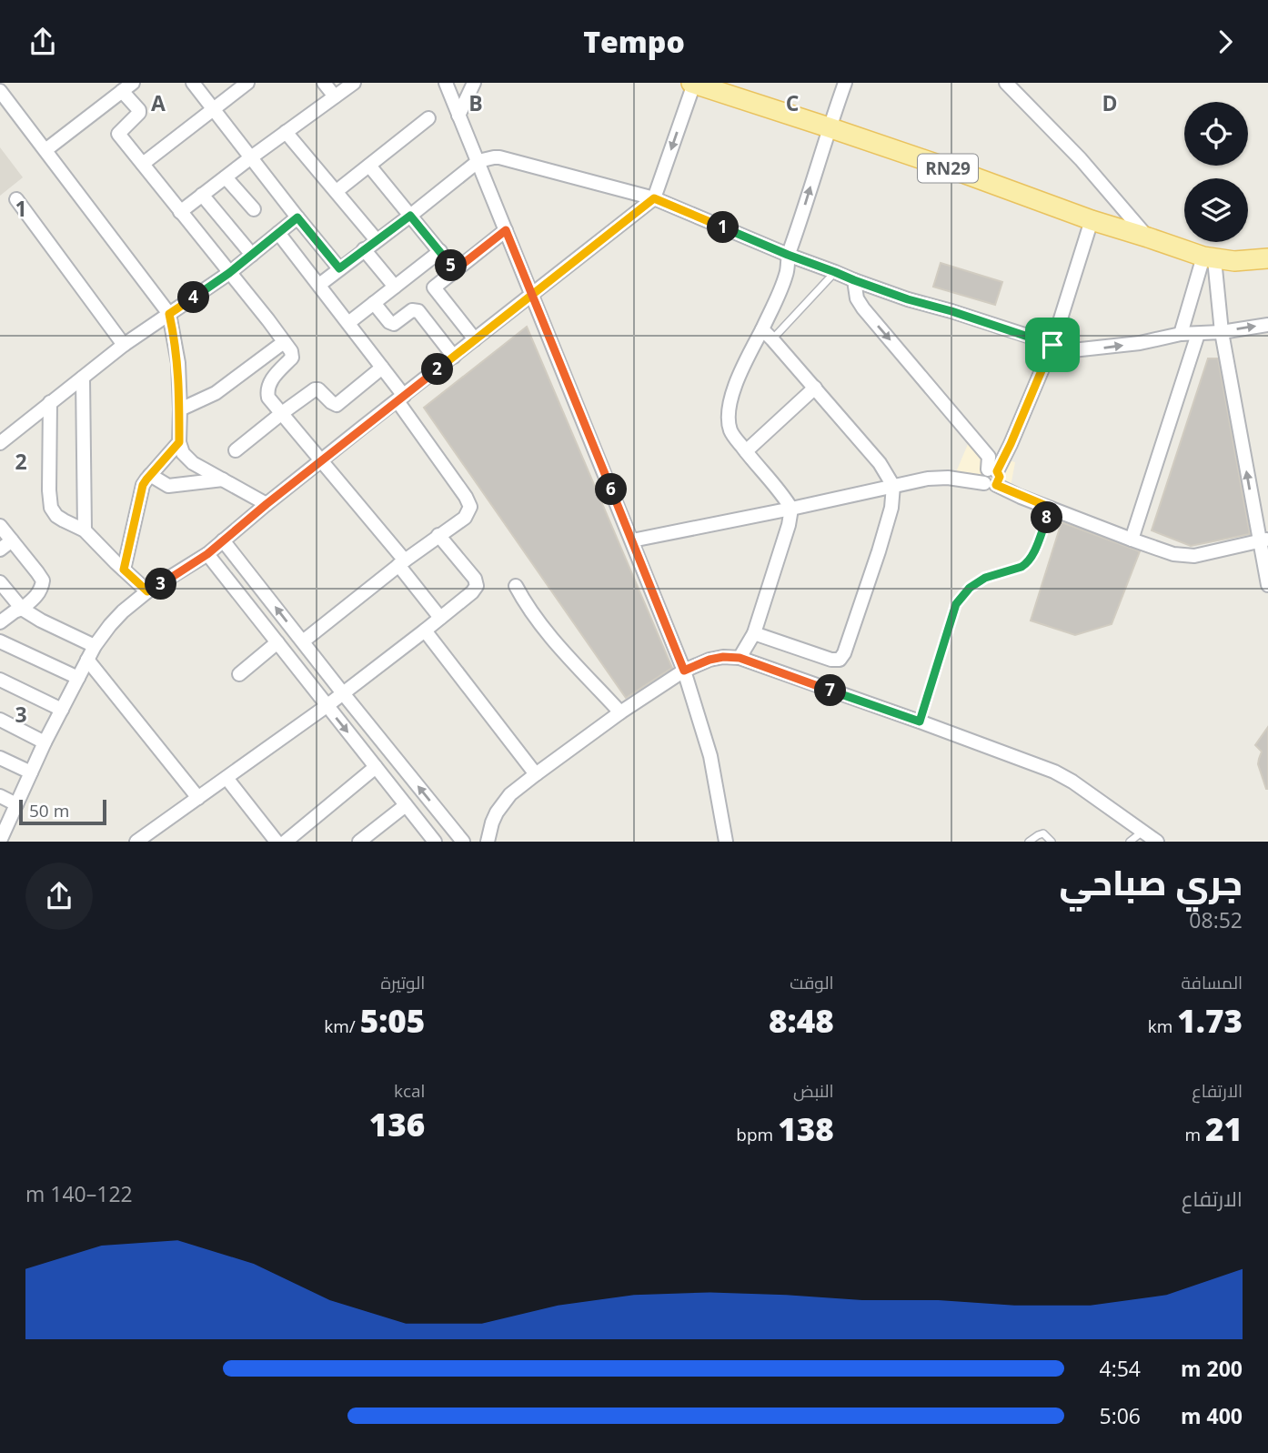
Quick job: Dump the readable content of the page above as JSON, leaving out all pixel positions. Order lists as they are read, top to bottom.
{
  "streets": {
    "main road": ["RN29"]
  },
  "scale_bar": "50 m",
  "page": {
    "header": "Tempo",
    "pins": [
      "1",
      "5",
      "4",
      "2",
      "6",
      "8",
      "3",
      "7"
    ],
    "scale": "50 m",
    "heading": ["جري صباحي", "08:52"],
    "stats": [
      ["المسافة", "1.73 km"],
      ["الوقت", "8:48"],
      ["الوتيرة", "5:05 /km"],
      ["الارتفاع", "21 m"],
      ["النبض", "138 bpm"],
      ["kcal", "136"]
    ],
    "chart": ["الارتفاع", "122–140 m"],
    "list": [
      {
        "name": "200 m",
        "note": "4:54"
      },
      {
        "name": "400 m",
        "note": "5:06"
      }
    ]
  },
  "grid": {
    "columns": [
      "A",
      "B",
      "C",
      "D"
    ],
    "rows": ["1", "2", "3"]
  }
}
